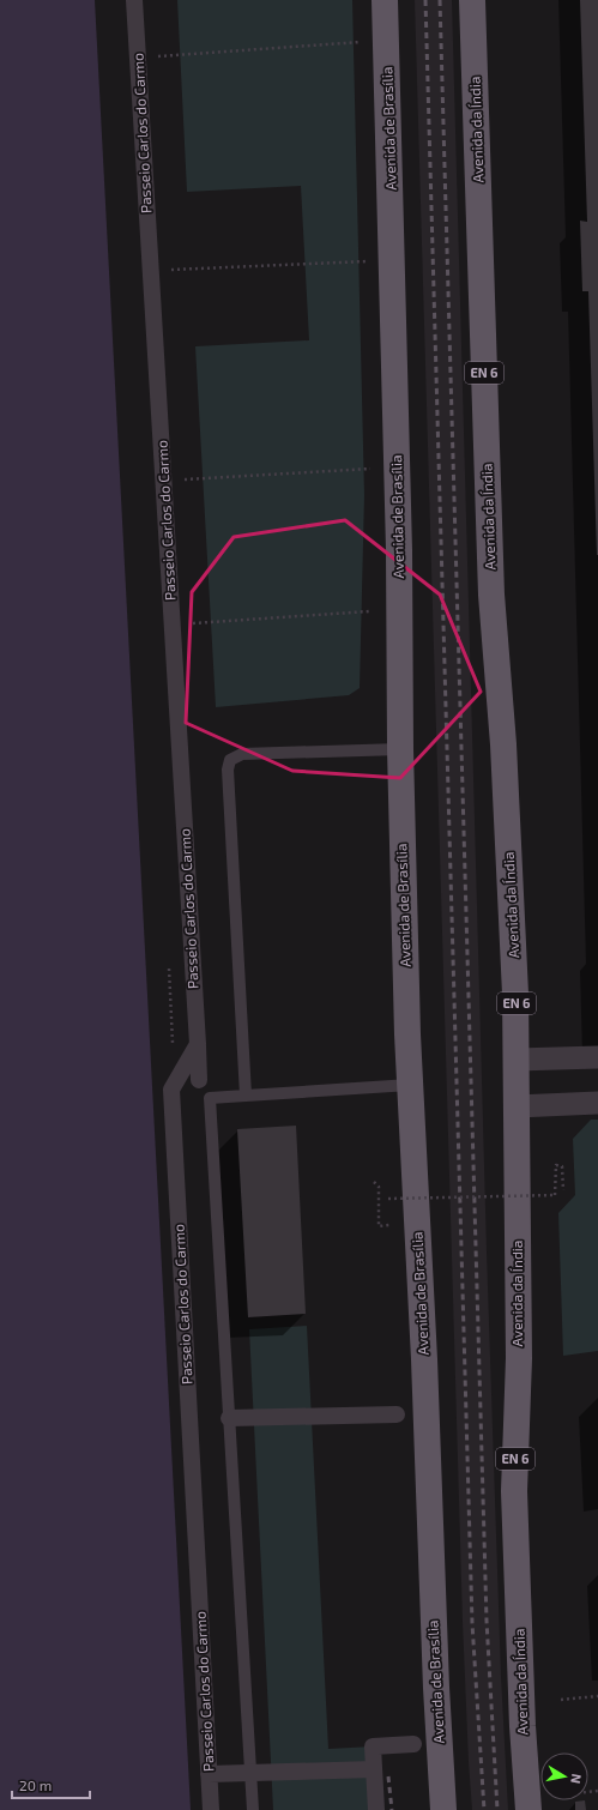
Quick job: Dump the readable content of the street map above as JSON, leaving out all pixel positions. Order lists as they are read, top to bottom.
{
  "streets": {
    "main road": ["Avenida de Brasília", "Avenida da Índia", "EN 6"],
    "street": ["Passeio Carlos do Carmo"]
  },
  "scale_bar": "20 m",
  "north": "right"
}
